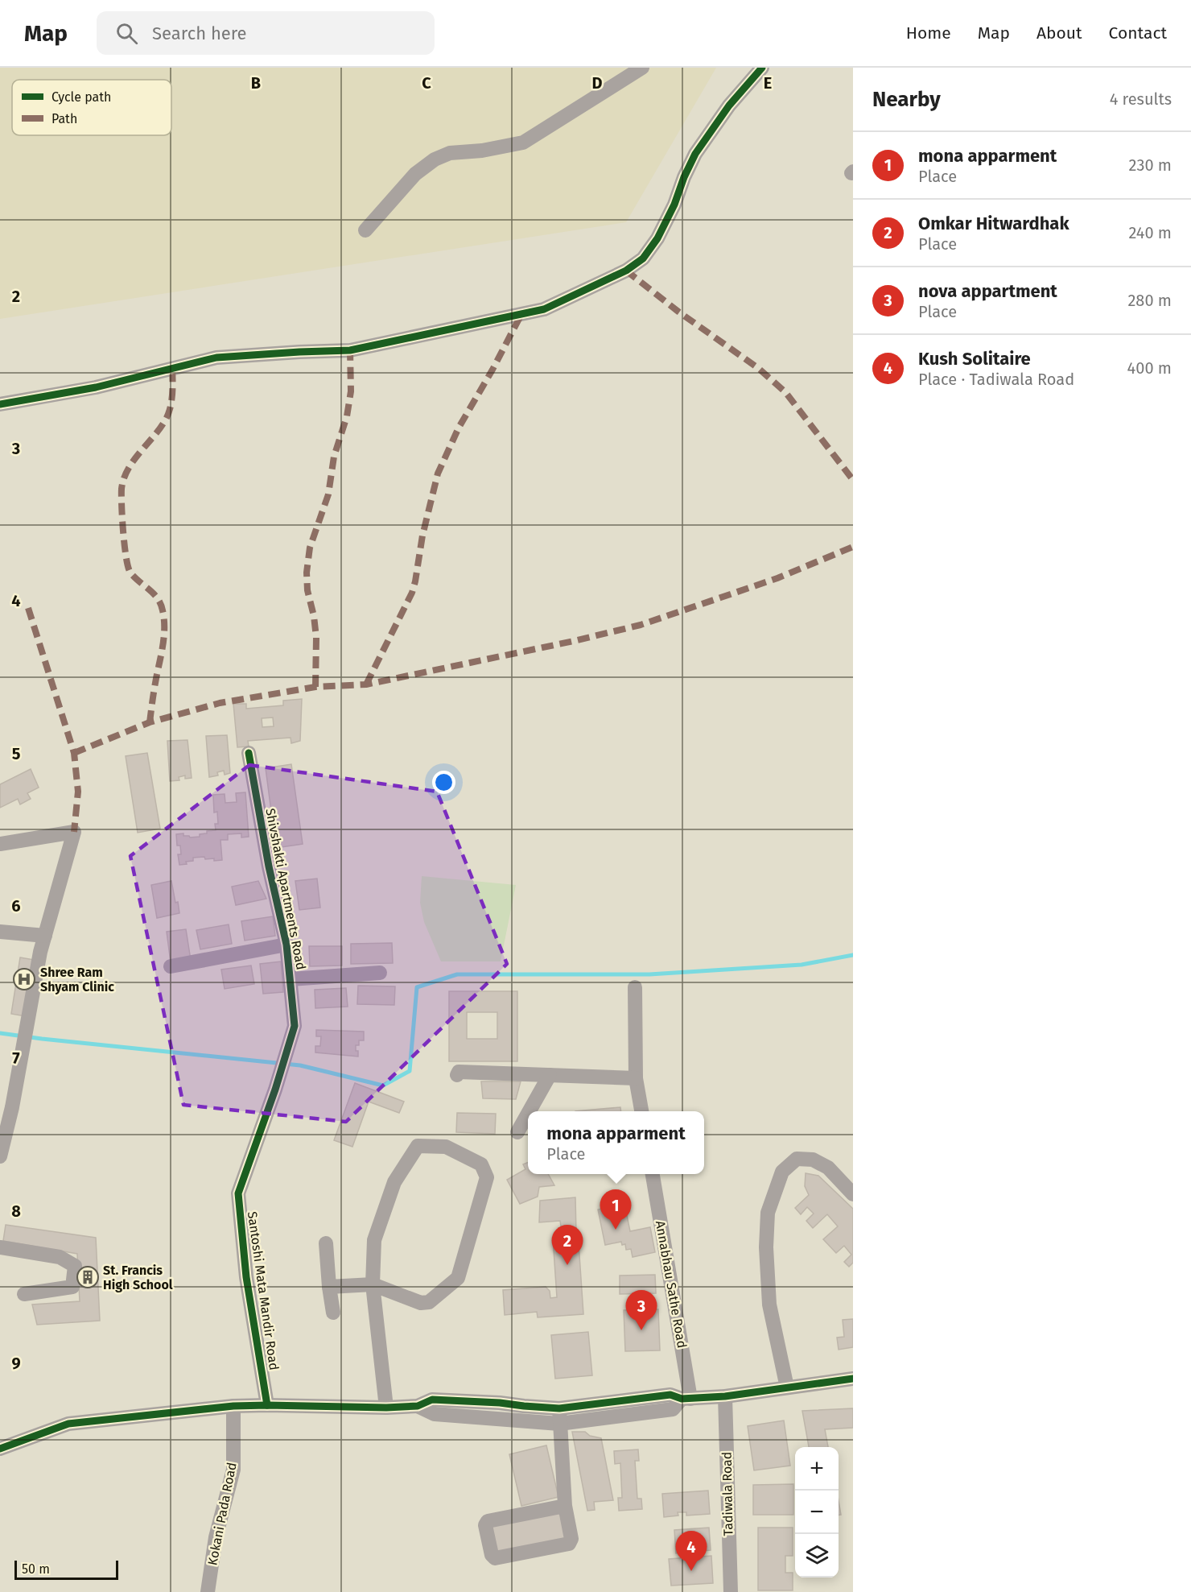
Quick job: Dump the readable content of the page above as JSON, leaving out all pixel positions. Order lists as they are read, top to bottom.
{
  "streets": {
    "street": [
      "Shivshakti Apartments Road",
      "Annabhau Sathe Road",
      "Santoshi Mata Mandir Road",
      "Tadiwala Road",
      "Kokani Pada Road"
    ]
  },
  "crossings": [
    ["Shivshakti Apartments Road", "Santoshi Mata Mandir Road"]
  ],
  "places": {
    "hospital": ["Shree Ram Shyam Clinic"],
    "building": ["St. Francis High School"]
  },
  "legend": ["Cycle path", "Path"],
  "scale_bar": "50 m",
  "page": {
    "header": "Map",
    "search": "Search here",
    "nav": [
      "Home",
      "Map",
      "About",
      "Contact"
    ],
    "heading": ["Nearby", "4 results"],
    "list": [
      {
        "mark": "1",
        "name": "mona apparment",
        "note": "Place",
        "value": "230 m"
      },
      {
        "mark": "2",
        "name": "Omkar Hitwardhak",
        "note": "Place",
        "value": "240 m"
      },
      {
        "mark": "3",
        "name": "nova appartment",
        "note": "Place",
        "value": "280 m"
      },
      {
        "mark": "4",
        "name": "Kush Solitaire",
        "note": "Place · Tadiwala Road",
        "value": "400 m"
      }
    ],
    "popup": ["mona apparment", "Place"],
    "pins": [
      "1",
      "2",
      "3",
      "4"
    ],
    "map_buttons": ["+", "−"],
    "scale": "50 m"
  },
  "grid": {
    "columns": [
      "B",
      "C",
      "D",
      "E"
    ],
    "rows": [
      "2",
      "3",
      "4",
      "5",
      "6",
      "7",
      "8",
      "9"
    ]
  }
}
